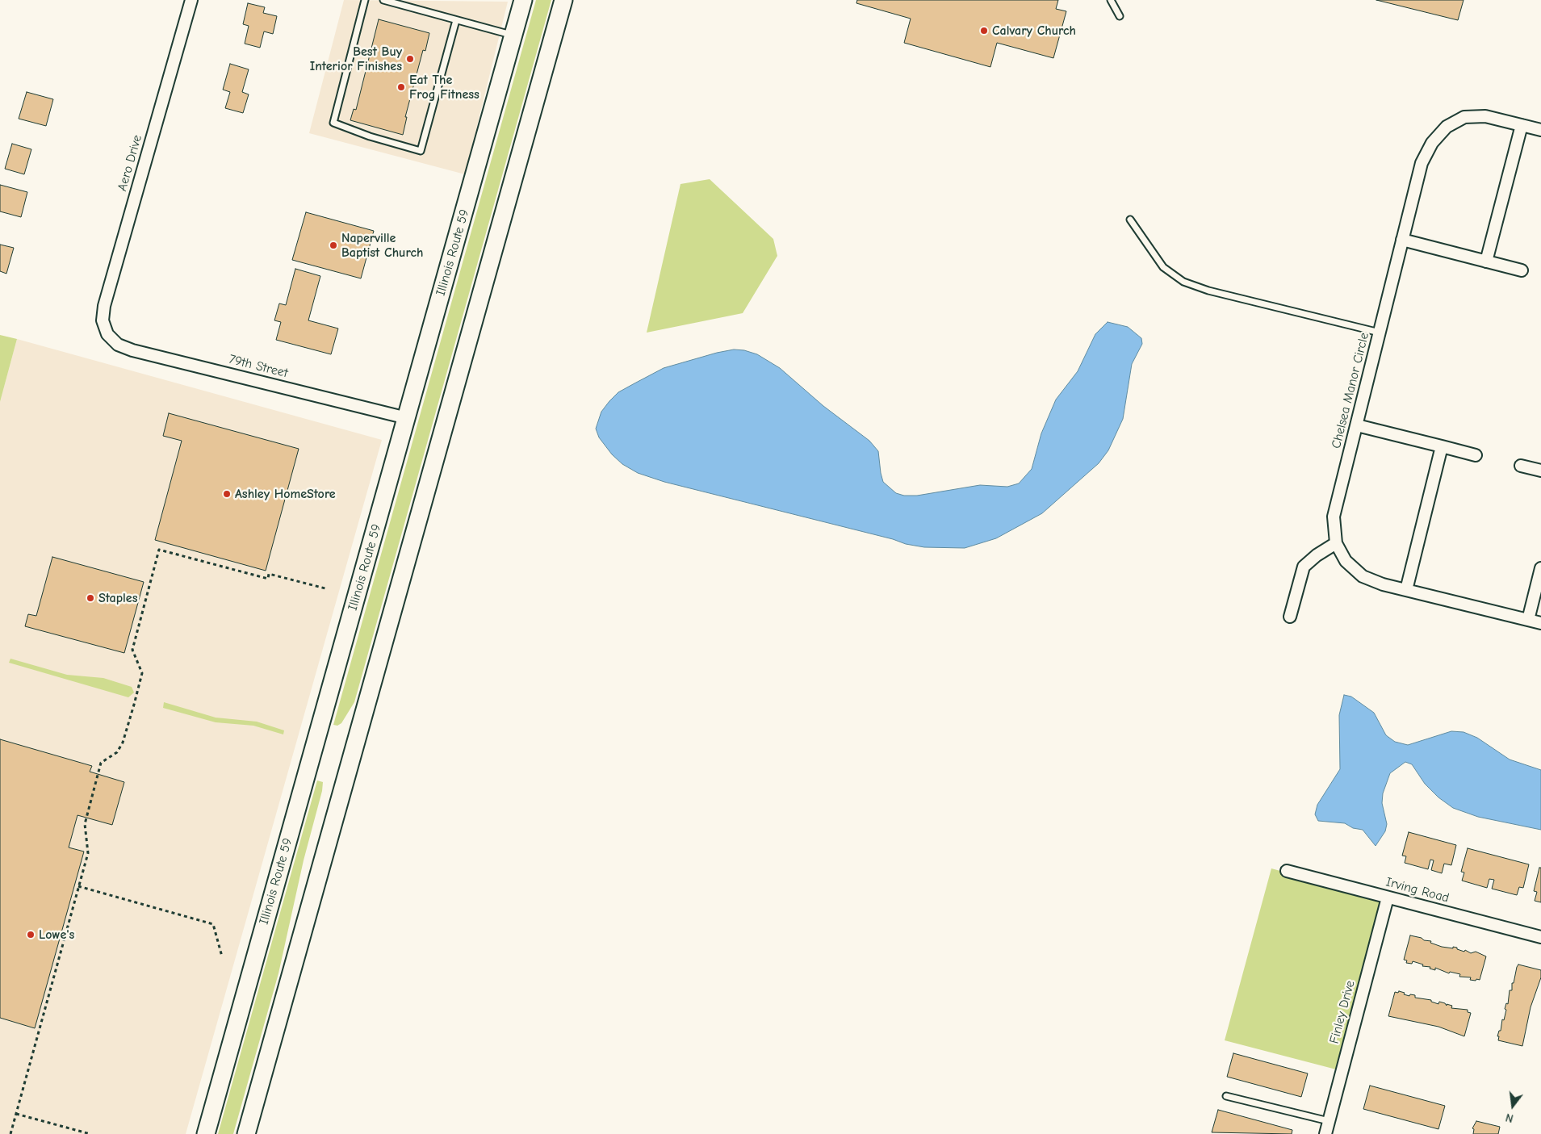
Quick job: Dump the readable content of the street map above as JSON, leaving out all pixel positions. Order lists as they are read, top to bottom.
{
  "streets": {
    "main road": ["Illinois Route 59"],
    "street": [
      "Aero Drive",
      "79th Street",
      "Chelsea Manor Circle",
      "Irving Road",
      "Finley Drive"
    ]
  },
  "crossings": [
    ["Aero Drive", "79th Street"],
    ["Illinois Route 59", "79th Street"],
    ["Irving Road", "Finley Drive"]
  ],
  "places": [
    "Calvary Church",
    "Best Buy Interior Finishes",
    "Eat The Frog Fitness",
    "Naperville Baptist Church",
    "Ashley HomeStore",
    "Staples",
    "Lowe's"
  ],
  "north": "bottom"
}
